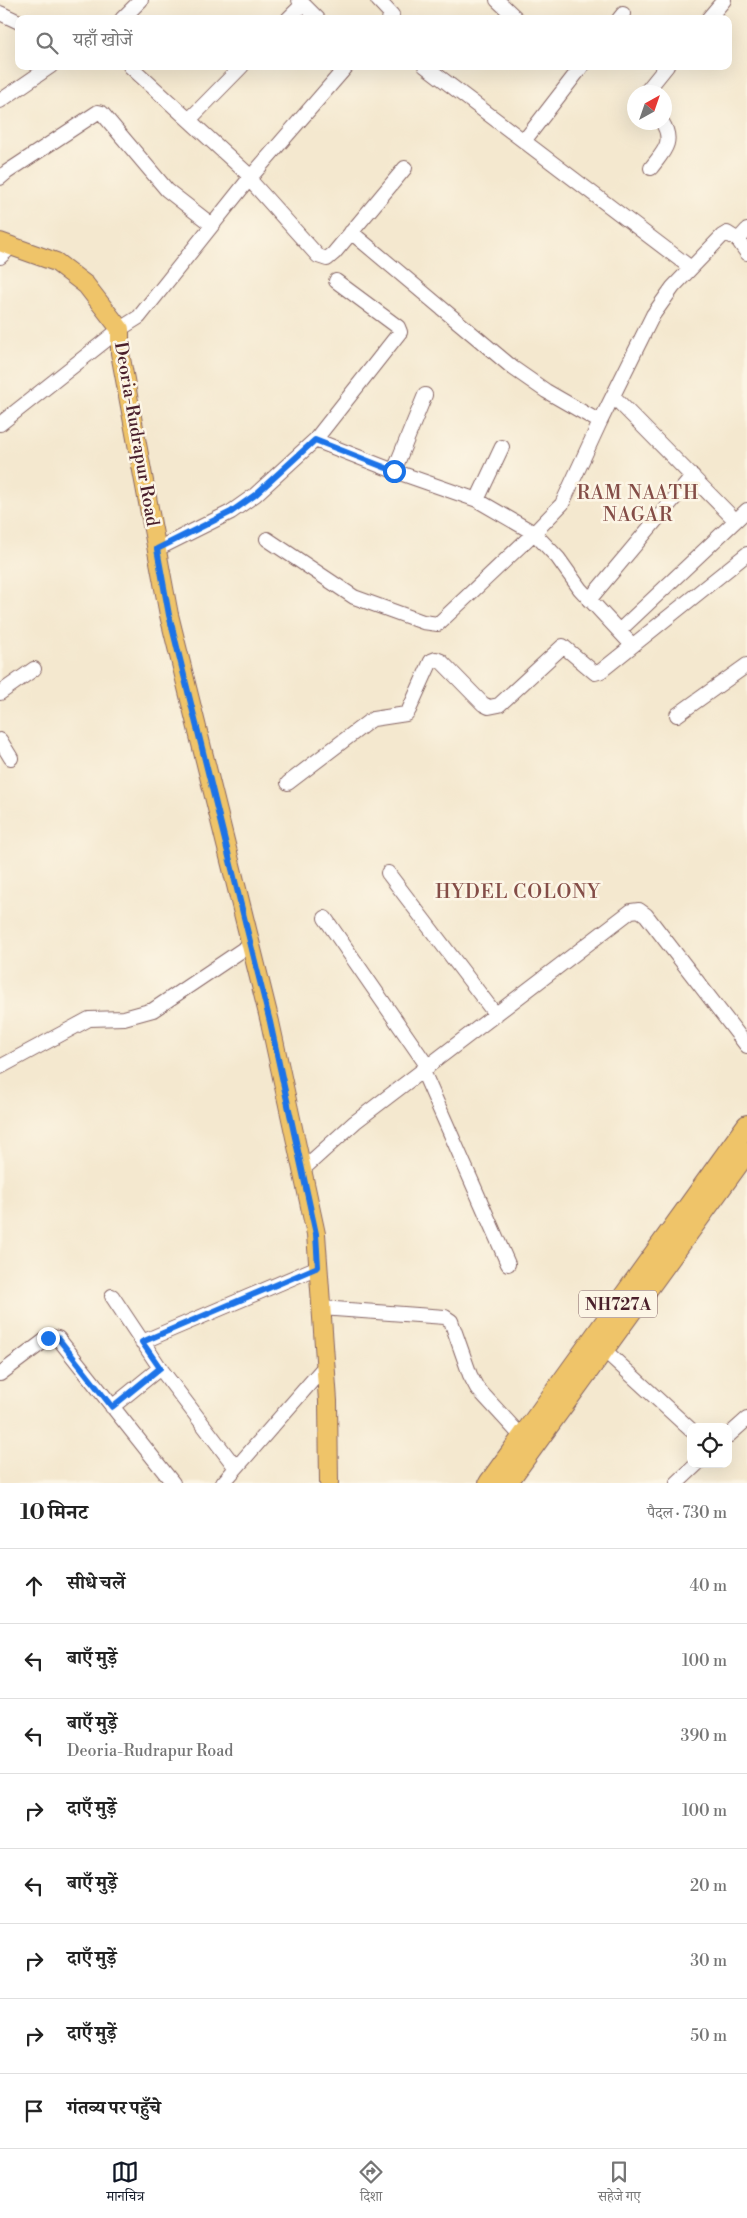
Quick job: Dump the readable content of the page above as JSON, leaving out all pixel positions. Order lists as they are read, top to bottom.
{
  "streets": {
    "highway": ["NH727A"],
    "main road": ["Deoria-Rudrapur Road"]
  },
  "districts": ["RAM NAATH NAGAR", "HYDEL COLONY"],
  "north": "top right",
  "page": {
    "search": "यहाँ खोजें",
    "heading": ["10 मिनट", "पैदल · 730 m"],
    "list": [
      ["सीधे चलें", "40 m"],
      ["बाएँ मुड़ें", "100 m"],
      ["बाएँ मुड़ें", "Deoria-Rudrapur Road", "390 m"],
      ["दाएँ मुड़ें", "100 m"],
      ["बाएँ मुड़ें", "20 m"],
      ["दाएँ मुड़ें", "30 m"],
      ["दाएँ मुड़ें", "50 m"],
      "गंतव्य पर पहुँचे"
    ],
    "nav": ["मानचित्र", "दिशा", "सहेजे गए"]
  }
}
